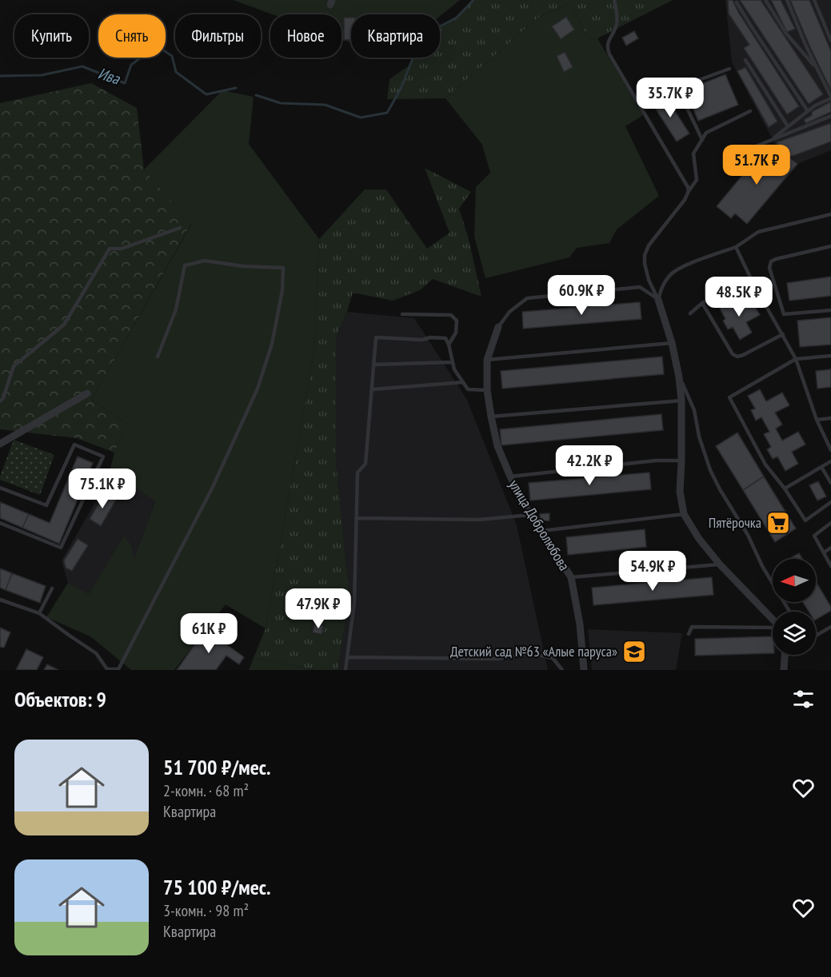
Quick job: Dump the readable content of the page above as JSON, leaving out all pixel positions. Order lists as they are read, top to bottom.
{
  "streets": {
    "street": ["улица Добролюбова"]
  },
  "water": ["Ива"],
  "places": {
    "supermarket": ["Пятёрочка"],
    "school or university": ["Детский сад №63 «Алые паруса»"]
  },
  "north": "left",
  "page": {
    "chip": [
      "Купить",
      "Снять",
      "Фильтры",
      "Новое",
      "Квартира"
    ],
    "price": [
      "35.7K ₽",
      "51.7K ₽",
      "60.9K ₽",
      "48.5K ₽",
      "42.2K ₽",
      "75.1K ₽",
      "54.9K ₽",
      "47.9K ₽",
      "61K ₽"
    ],
    "heading": "Объектов: 9",
    "list": [
      {
        "name": "51 700 ₽/мес.",
        "note": "2-комн. · 68 m² · Квартира"
      },
      {
        "name": "75 100 ₽/мес.",
        "note": "3-комн. · 98 m² · Квартира"
      }
    ]
  }
}
